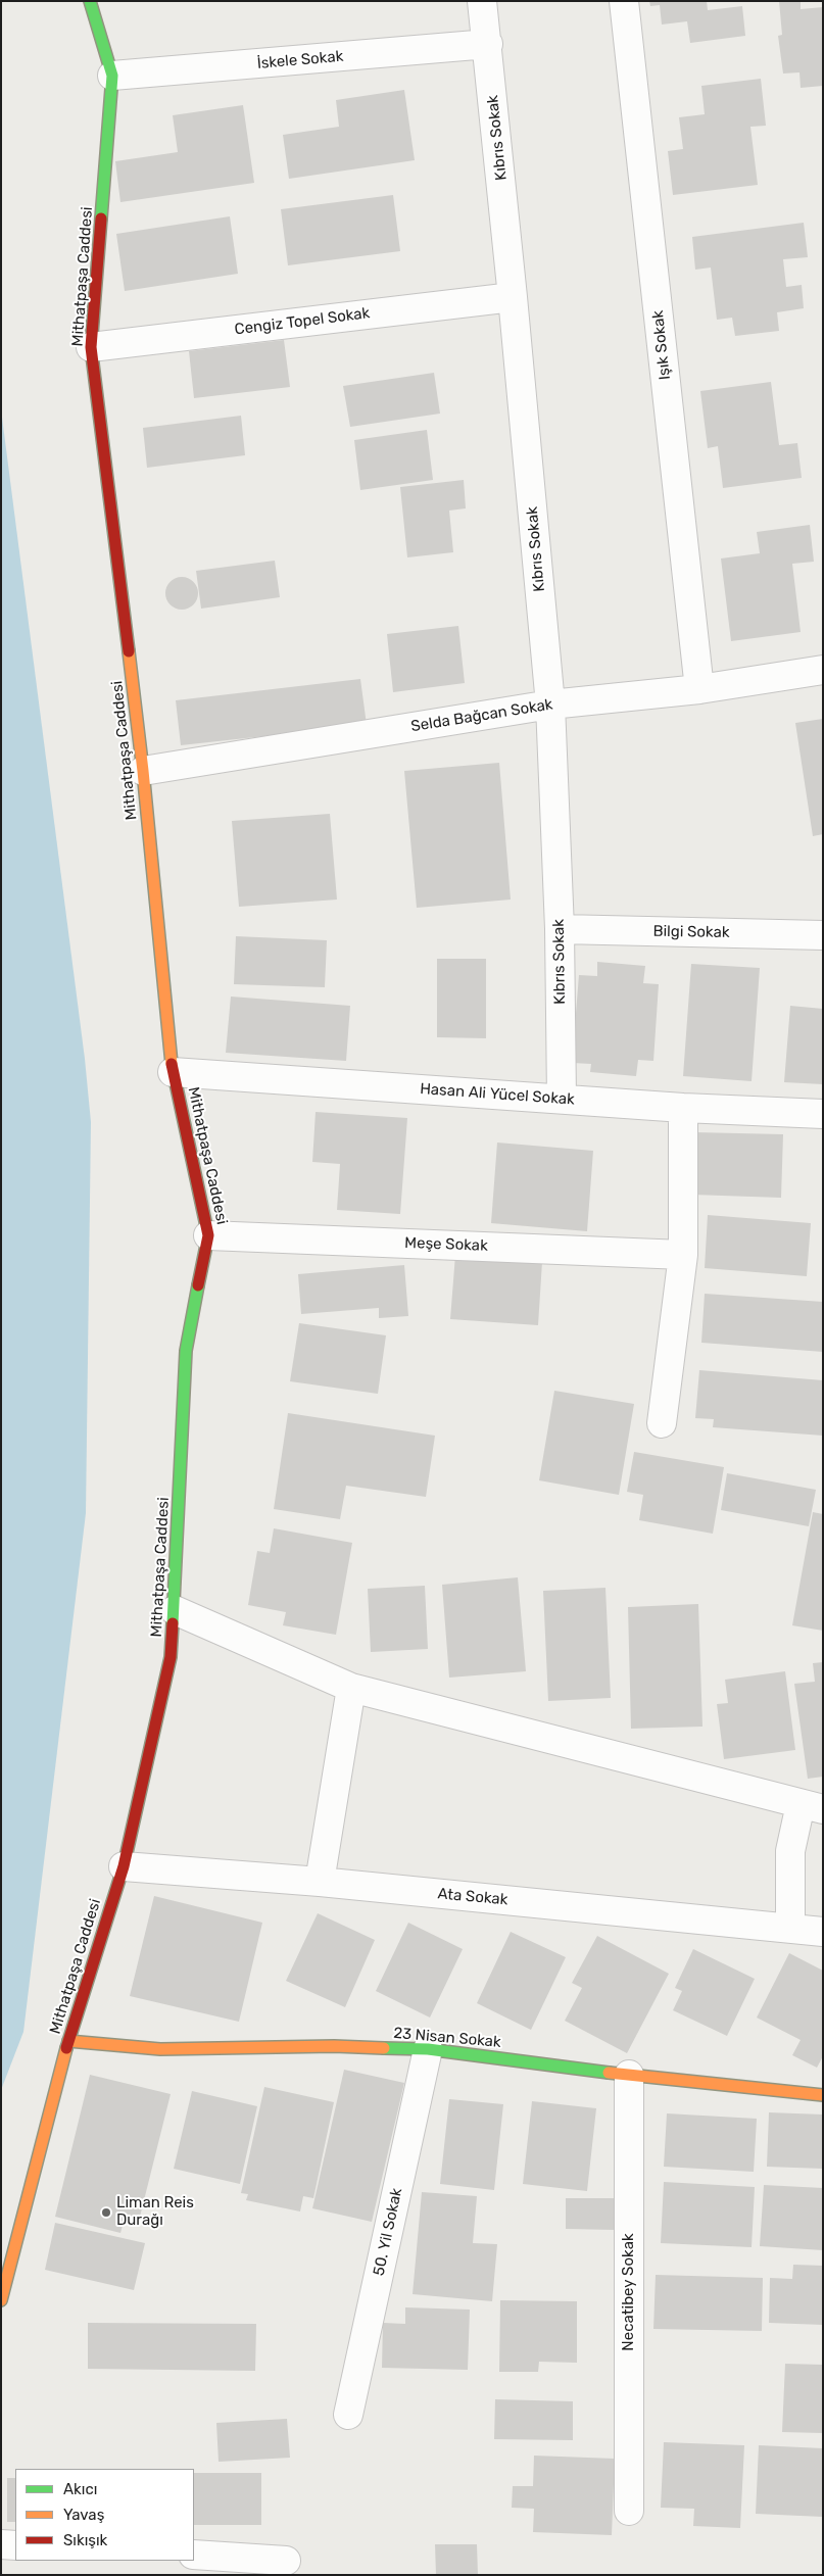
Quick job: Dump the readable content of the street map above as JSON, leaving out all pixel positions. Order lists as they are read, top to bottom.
{
  "streets": {
    "main road": ["Mithatpaşa Caddesi", "23 Nisan Sokak"],
    "street": [
      "İskele Sokak",
      "Kıbrıs Sokak",
      "Cengiz Topel Sokak",
      "Işık Sokak",
      "Selda Bağcan Sokak",
      "Bilgi Sokak",
      "Hasan Ali Yücel Sokak",
      "Meşe Sokak",
      "Ata Sokak",
      "50. Yil Sokak",
      "Necatibey Sokak"
    ]
  },
  "crossings": [
    ["İskele Sokak", "Kıbrıs Sokak"],
    ["İskele Sokak", "Mithatpaşa Caddesi"],
    ["Kıbrıs Sokak", "Cengiz Topel Sokak"],
    ["Kıbrıs Sokak", "Selda Bağcan Sokak"],
    ["Kıbrıs Sokak", "Bilgi Sokak"],
    ["Kıbrıs Sokak", "Hasan Ali Yücel Sokak"],
    ["Mithatpaşa Caddesi", "Cengiz Topel Sokak"],
    ["Mithatpaşa Caddesi", "Selda Bağcan Sokak"],
    ["Mithatpaşa Caddesi", "Hasan Ali Yücel Sokak"],
    ["Mithatpaşa Caddesi", "Meşe Sokak"],
    ["Mithatpaşa Caddesi", "Ata Sokak"],
    ["Mithatpaşa Caddesi", "23 Nisan Sokak"],
    ["Işık Sokak", "Selda Bağcan Sokak"],
    ["23 Nisan Sokak", "50. Yil Sokak"],
    ["23 Nisan Sokak", "Necatibey Sokak"]
  ],
  "places": ["Liman Reis Durağı"],
  "legend": ["Akıcı", "Yavaş", "Sıkışık"]
}
